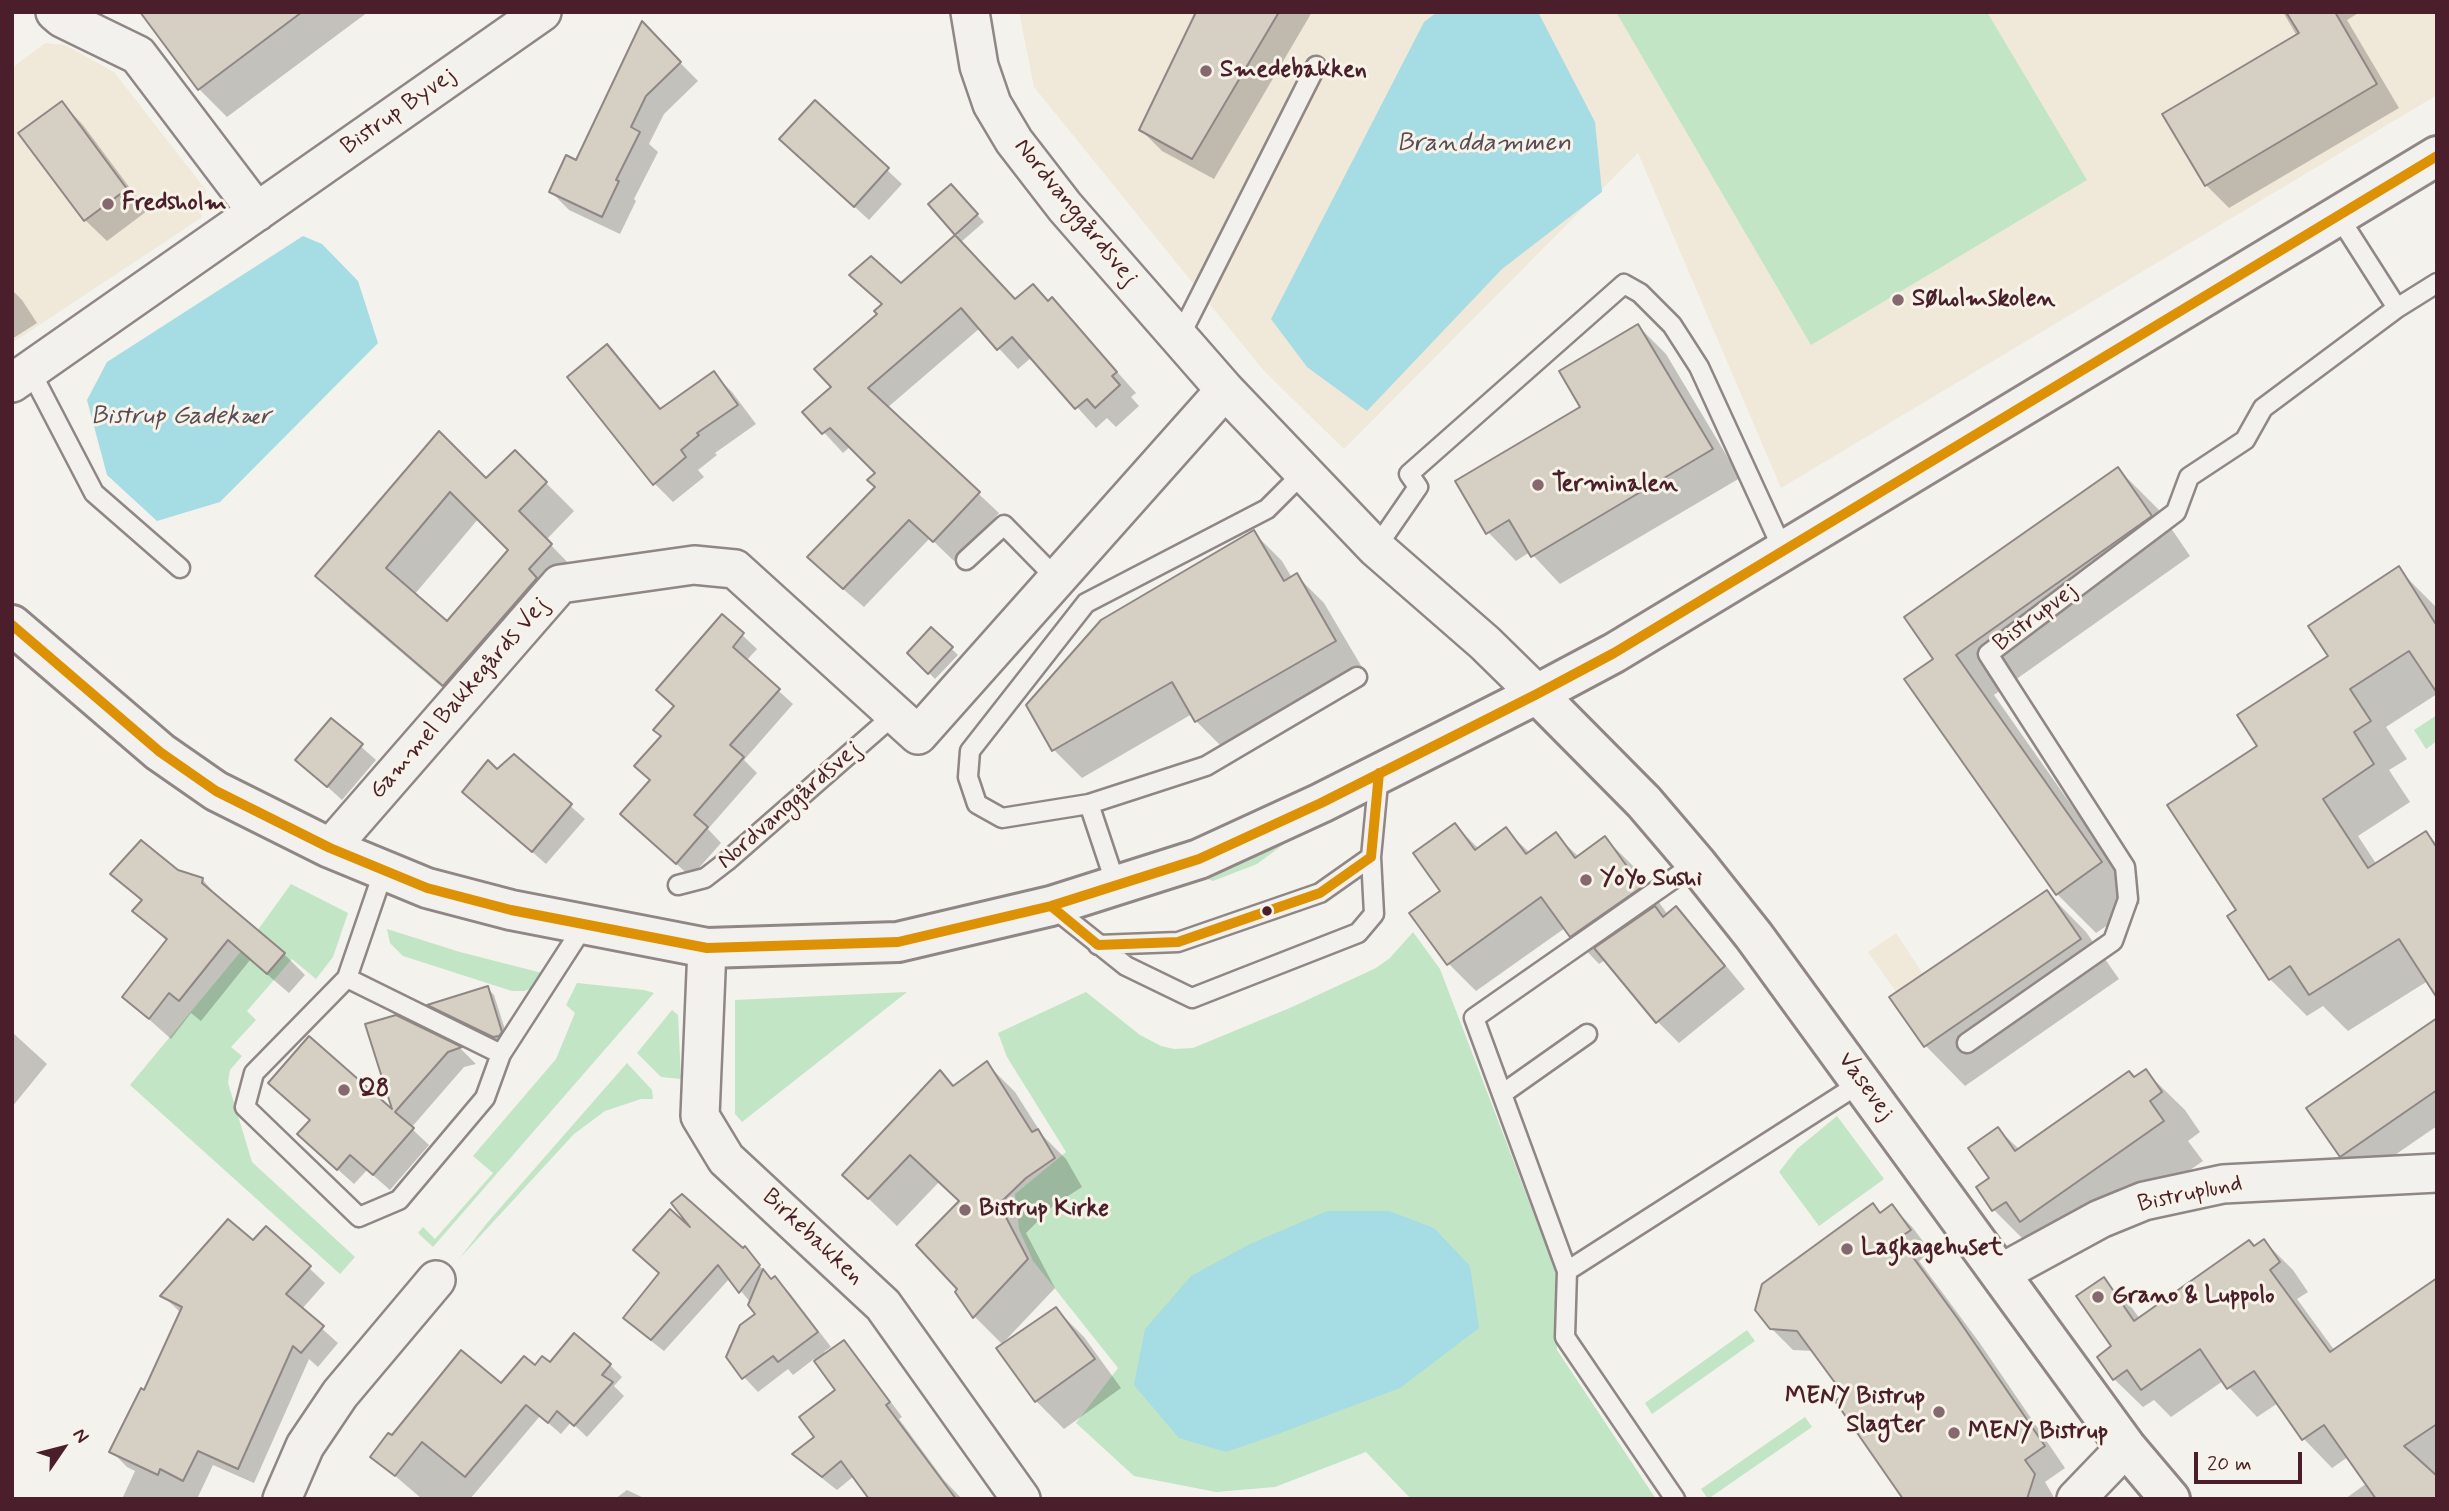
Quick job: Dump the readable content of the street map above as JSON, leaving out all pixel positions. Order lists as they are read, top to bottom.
{
  "streets": {
    "main road": ["Vasevej"],
    "street": [
      "Bistrup Byvej",
      "Nordvanggårdsvej",
      "Gammel Bakkegårds Vej",
      "Bistruplund",
      "Birkebakken"
    ],
    "lane": ["Bistrupvej"]
  },
  "crossings": [
    ["Nordvanggårdsvej", "Gammel Bakkegårds Vej"],
    ["Nordvanggårdsvej", "Vasevej"],
    ["Vasevej", "Bistruplund"]
  ],
  "water": ["Branddammen", "Bistrup Gadekær"],
  "places": [
    "Smedebakken",
    "Fredsholm",
    "Søholmskolen",
    "Terminalen",
    "YoYo Sushi",
    "Q8",
    "Bistrup Kirke",
    "Lagkagehuset",
    "Grano & Luppolo",
    "MENY Bistrup Slagter",
    "MENY Bistrup"
  ],
  "scale_bar": "20 m",
  "north": "top right"
}
